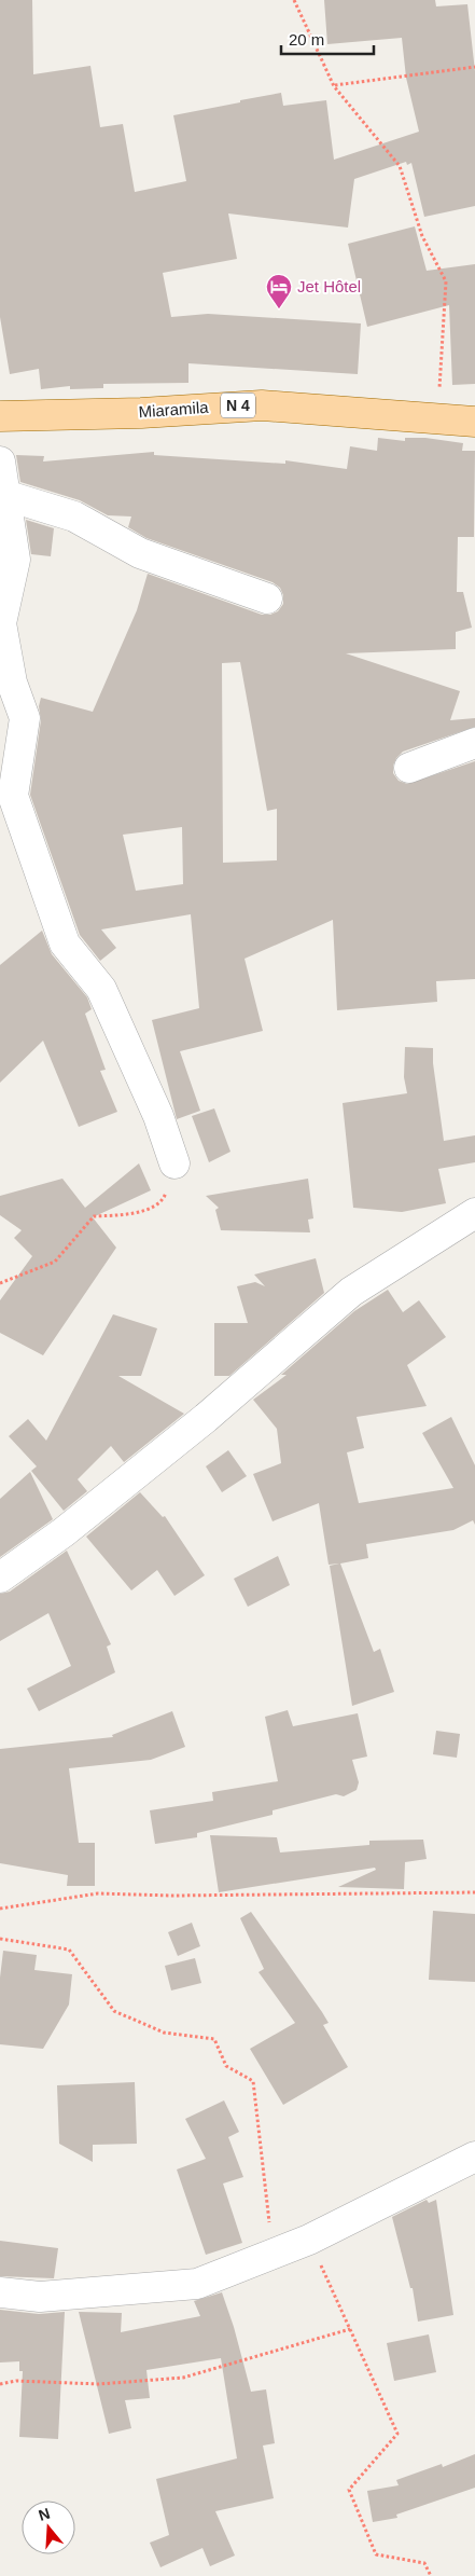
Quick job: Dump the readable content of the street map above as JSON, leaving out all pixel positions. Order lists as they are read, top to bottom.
{
  "streets": {
    "main road": ["N 4", "Miaramila"]
  },
  "places": {
    "hotel": ["Jet Hôtel"]
  },
  "scale_bar": "20 m",
  "north": "top"
}
